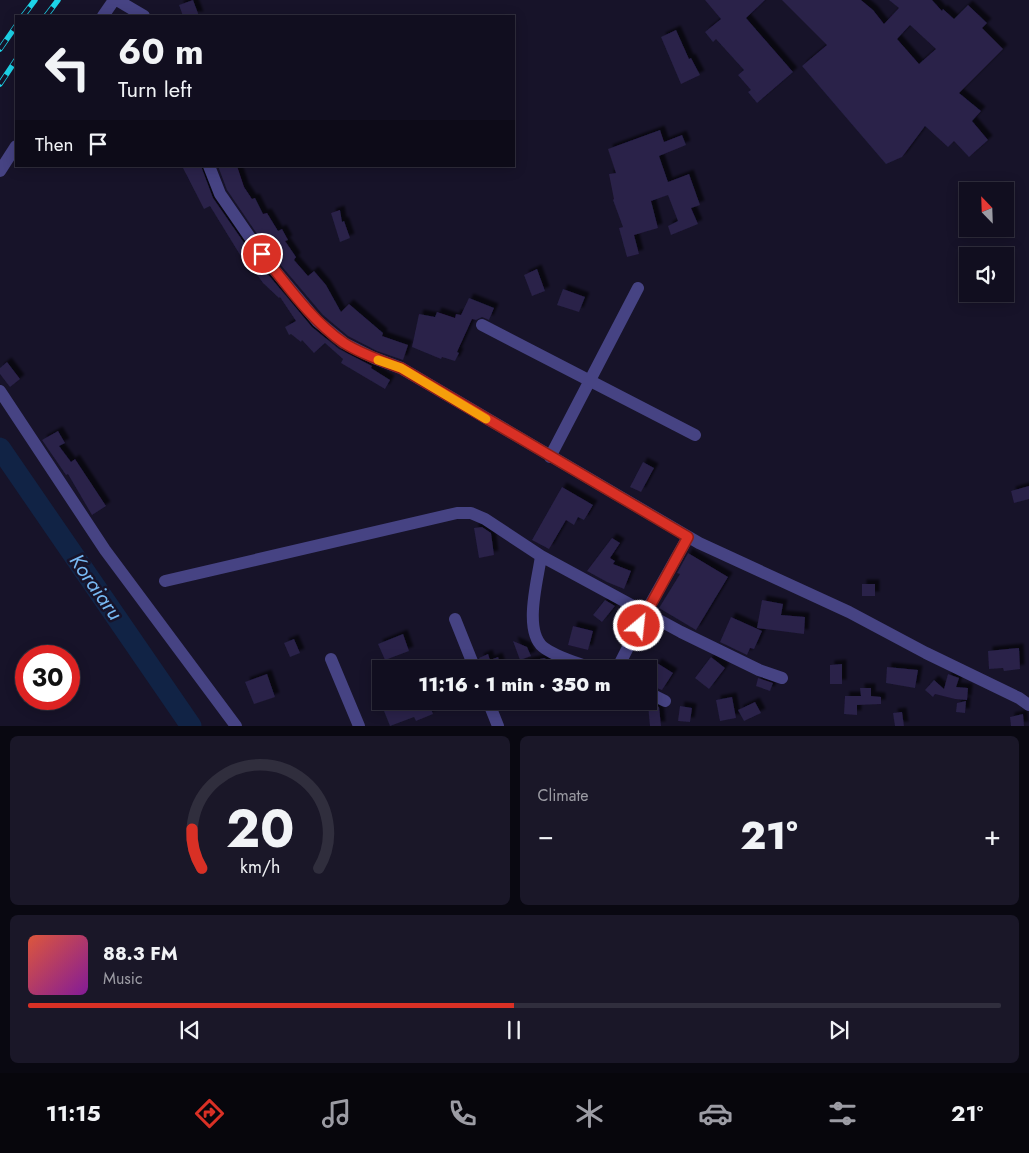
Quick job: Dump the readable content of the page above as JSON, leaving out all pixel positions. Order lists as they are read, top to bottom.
{
  "water": ["Koraiaru"],
  "north": "top left",
  "page": {
    "turn": ["60 m", "Turn left"],
    "then": "Then",
    "limit": "30",
    "trip": "11:16 · 1 min · 350 m",
    "tile": "Climate",
    "heat": ["−", "21°", "+"],
    "song": ["88.3 FM", "Music"],
    "tabs": ["11:15", "21°"],
    "gauge": ["20", "km/h"]
  }
}
